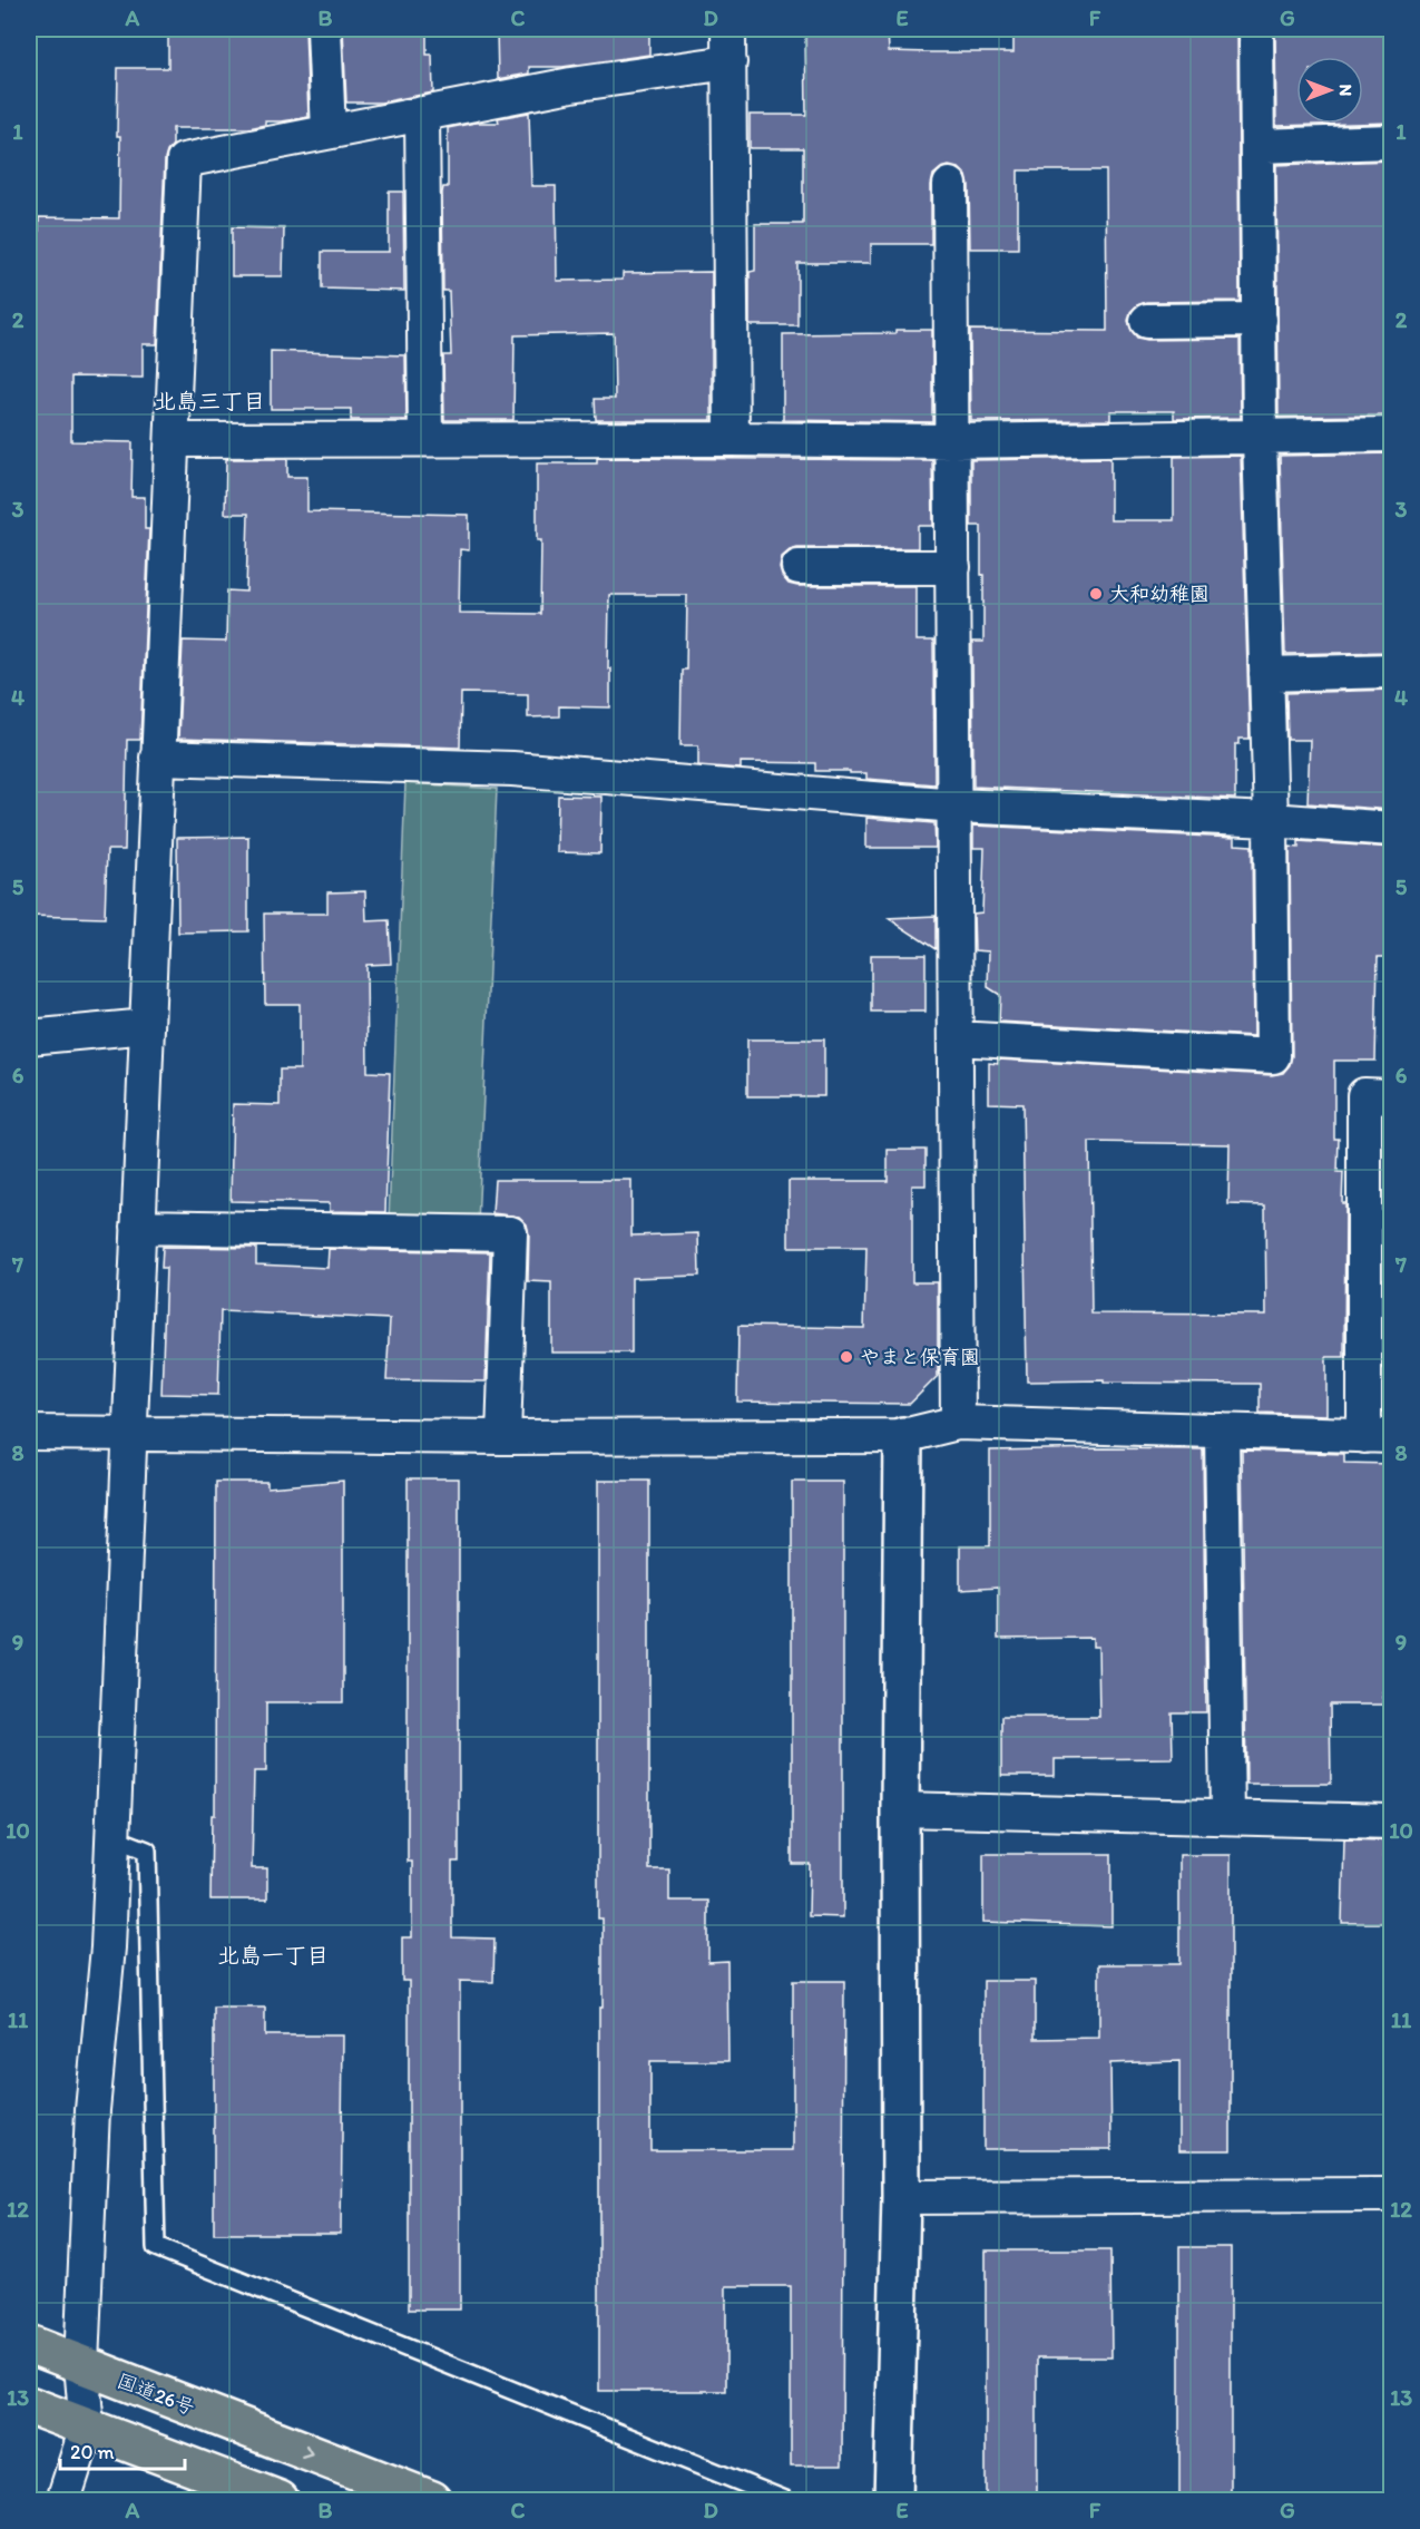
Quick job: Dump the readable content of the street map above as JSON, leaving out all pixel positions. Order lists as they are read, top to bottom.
{
  "streets": {
    "highway": ["国道26号"]
  },
  "districts": ["北島三丁目", "北島一丁目"],
  "places": ["大和幼稚園", "やまと保育園"],
  "scale_bar": "20 m",
  "north": "right",
  "grid": {
    "columns": [
      "A",
      "B",
      "C",
      "D",
      "E",
      "F",
      "G"
    ],
    "rows": [
      "1",
      "2",
      "3",
      "4",
      "5",
      "6",
      "7",
      "8",
      "9",
      "10",
      "11",
      "12",
      "13"
    ]
  }
}
